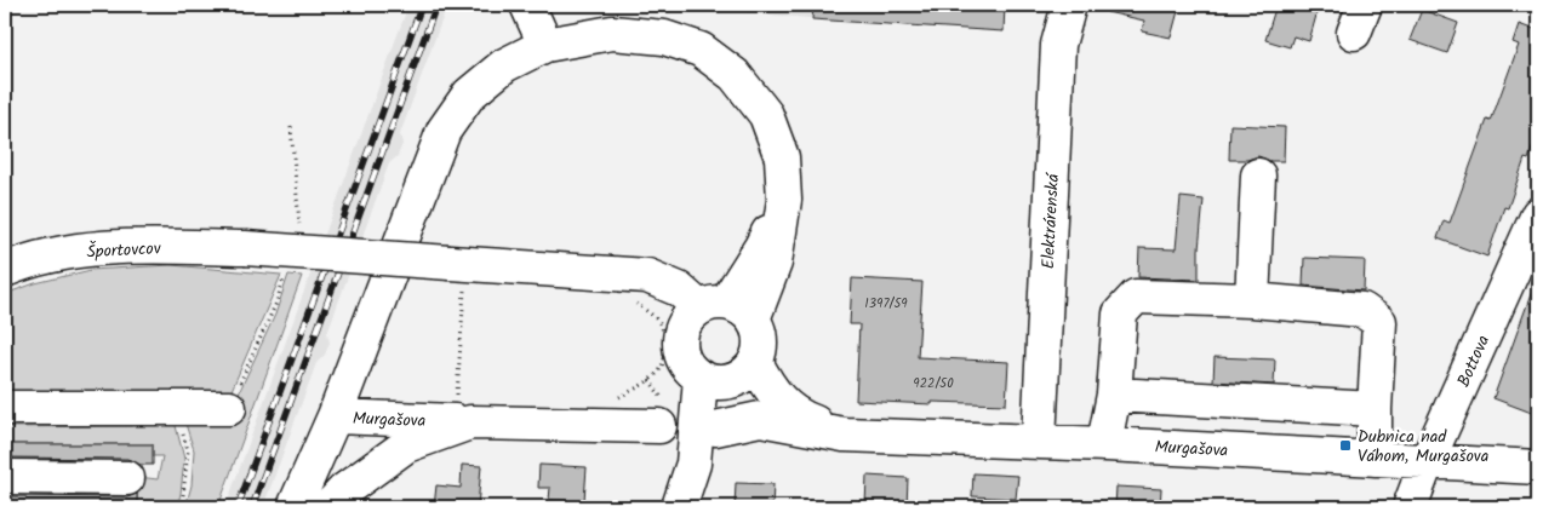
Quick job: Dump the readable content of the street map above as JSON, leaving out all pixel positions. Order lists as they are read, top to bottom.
{
  "streets": {
    "street": [
      "Elektrárenská",
      "Športovcov",
      "Bottova",
      "Murgašova"
    ]
  },
  "crossings": [
    ["Elektrárenská", "Murgašova"],
    ["Športovcov", "Murgašova"],
    ["Bottova", "Murgašova"]
  ],
  "places": {
    "transit": ["Dubnica nad Váhom, Murgašova"]
  },
  "house_numbers": ["1397/59", "922/50"]
}
